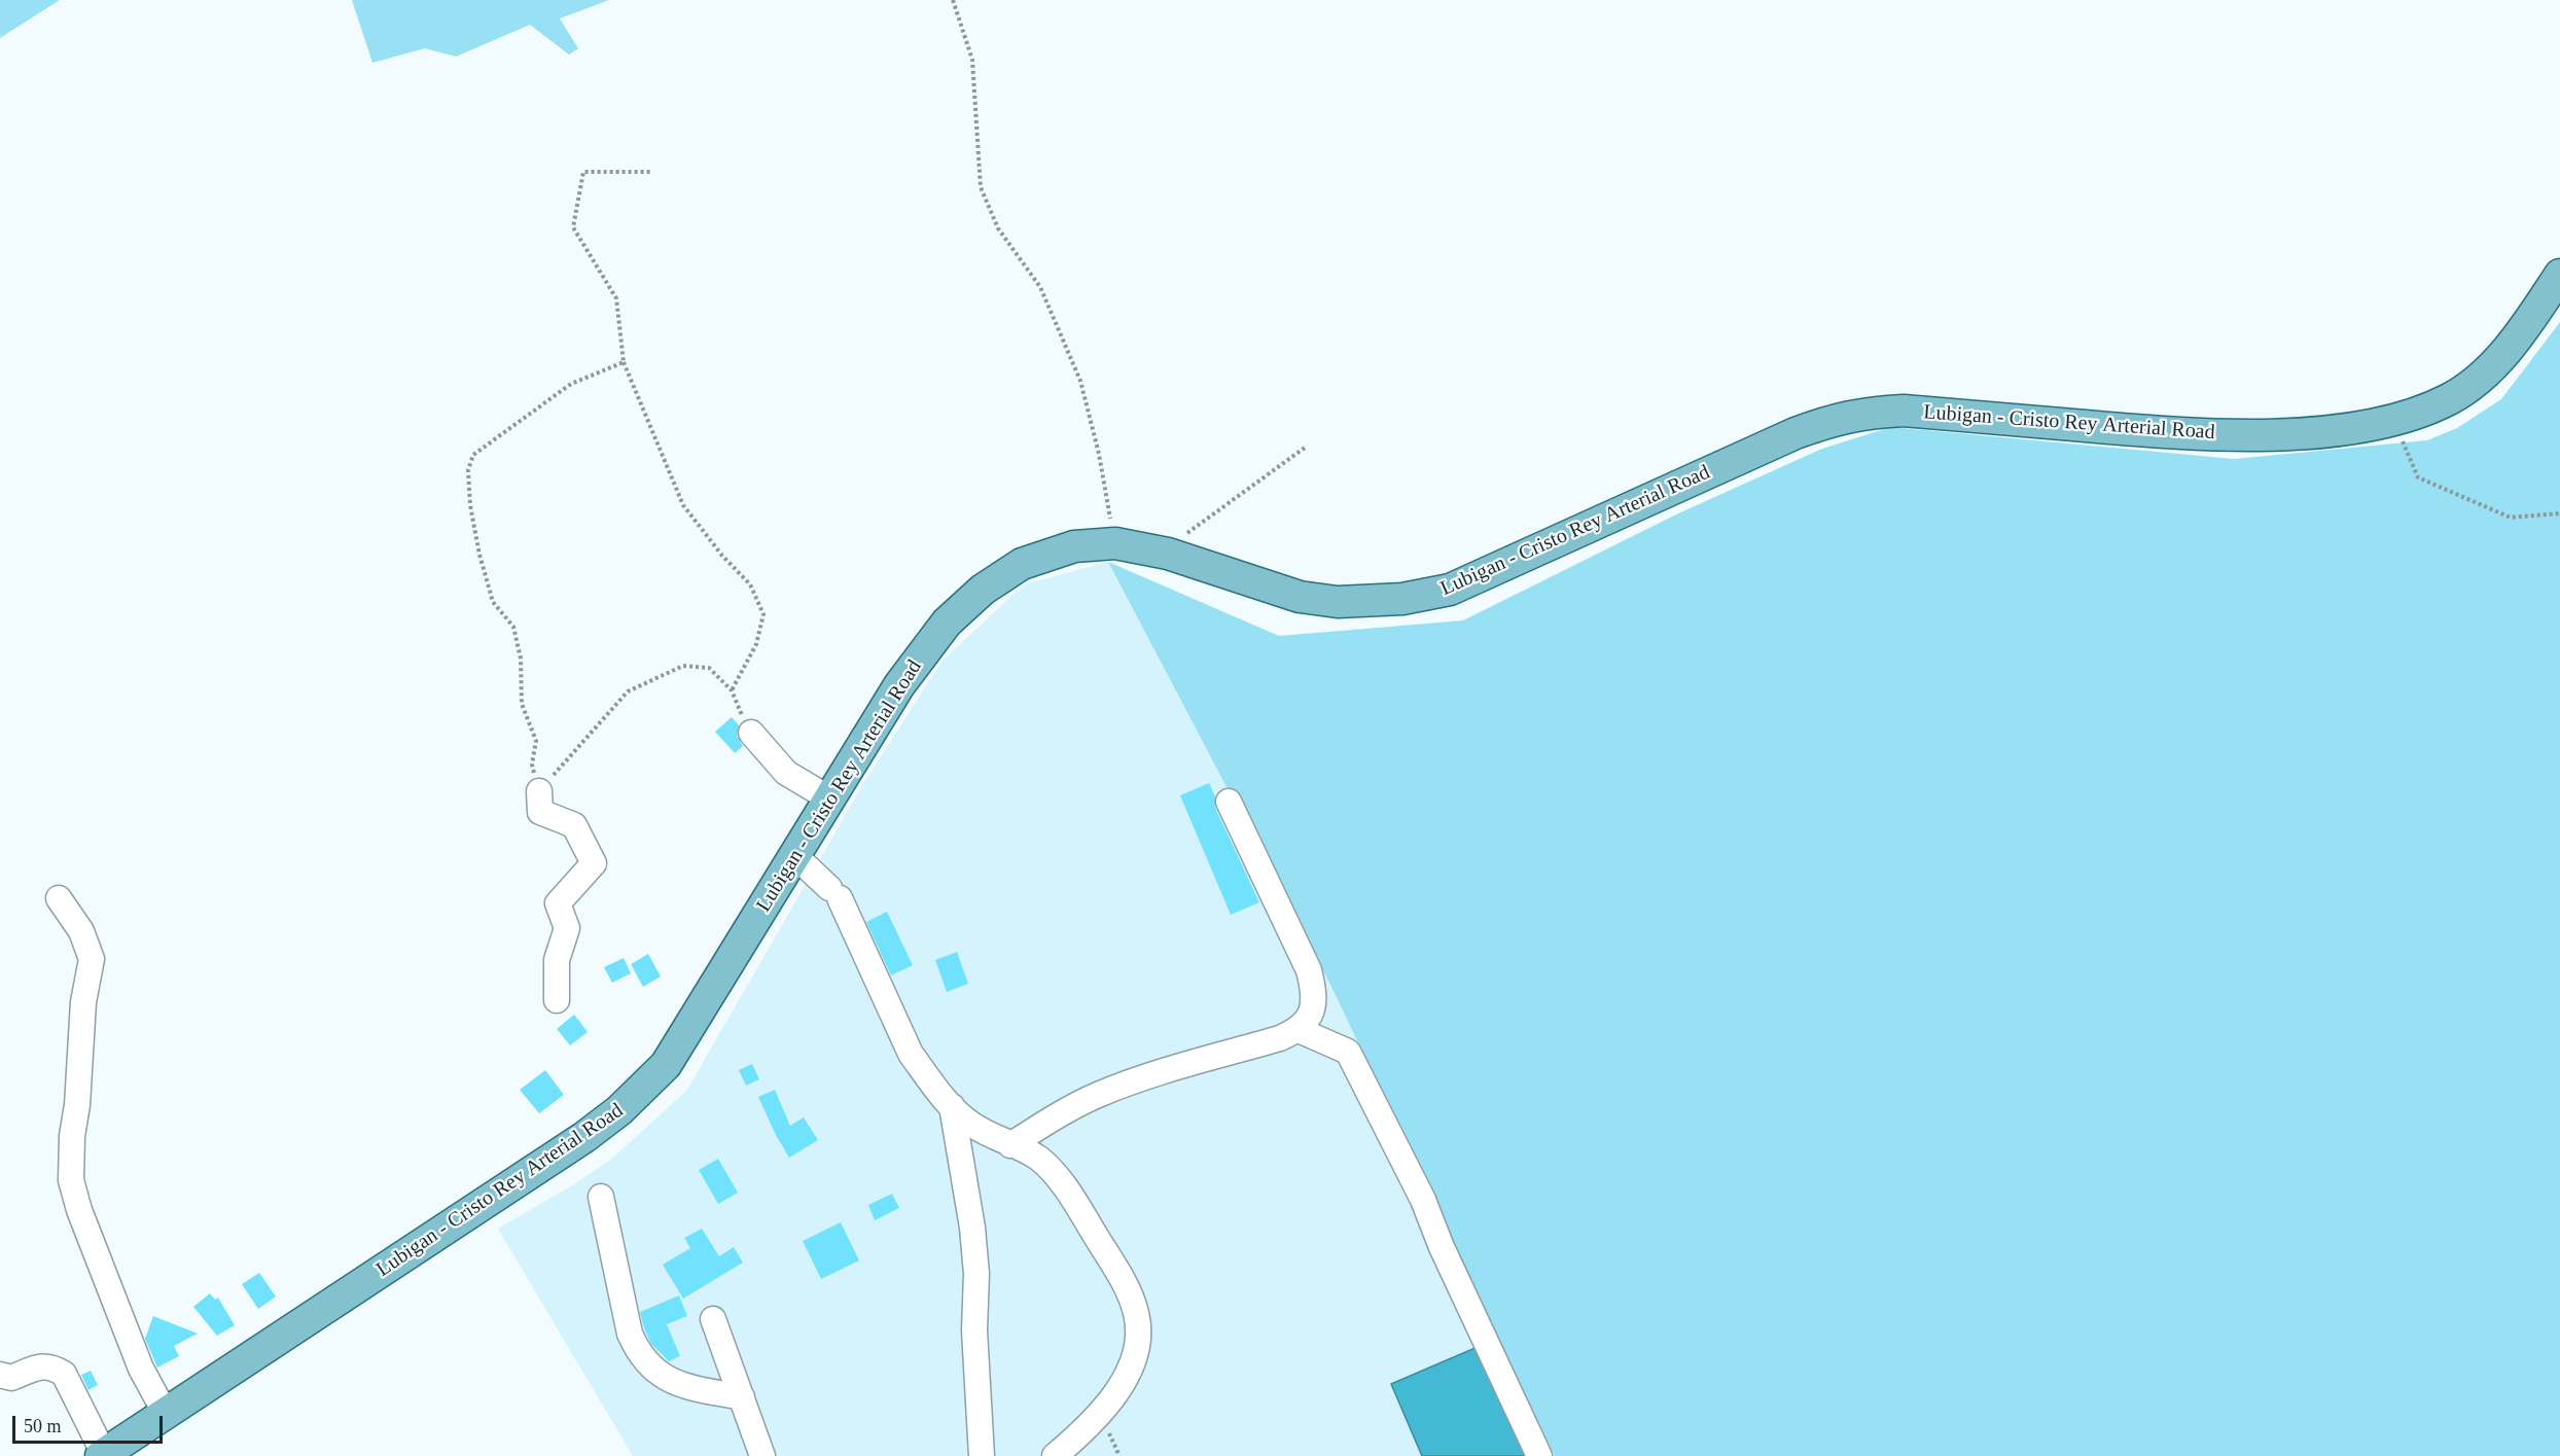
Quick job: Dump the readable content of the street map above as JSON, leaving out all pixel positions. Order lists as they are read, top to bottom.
{
  "streets": {
    "main road": ["Lubigan - Cristo Rey Arterial Road"]
  },
  "scale_bar": "50 m"
}
